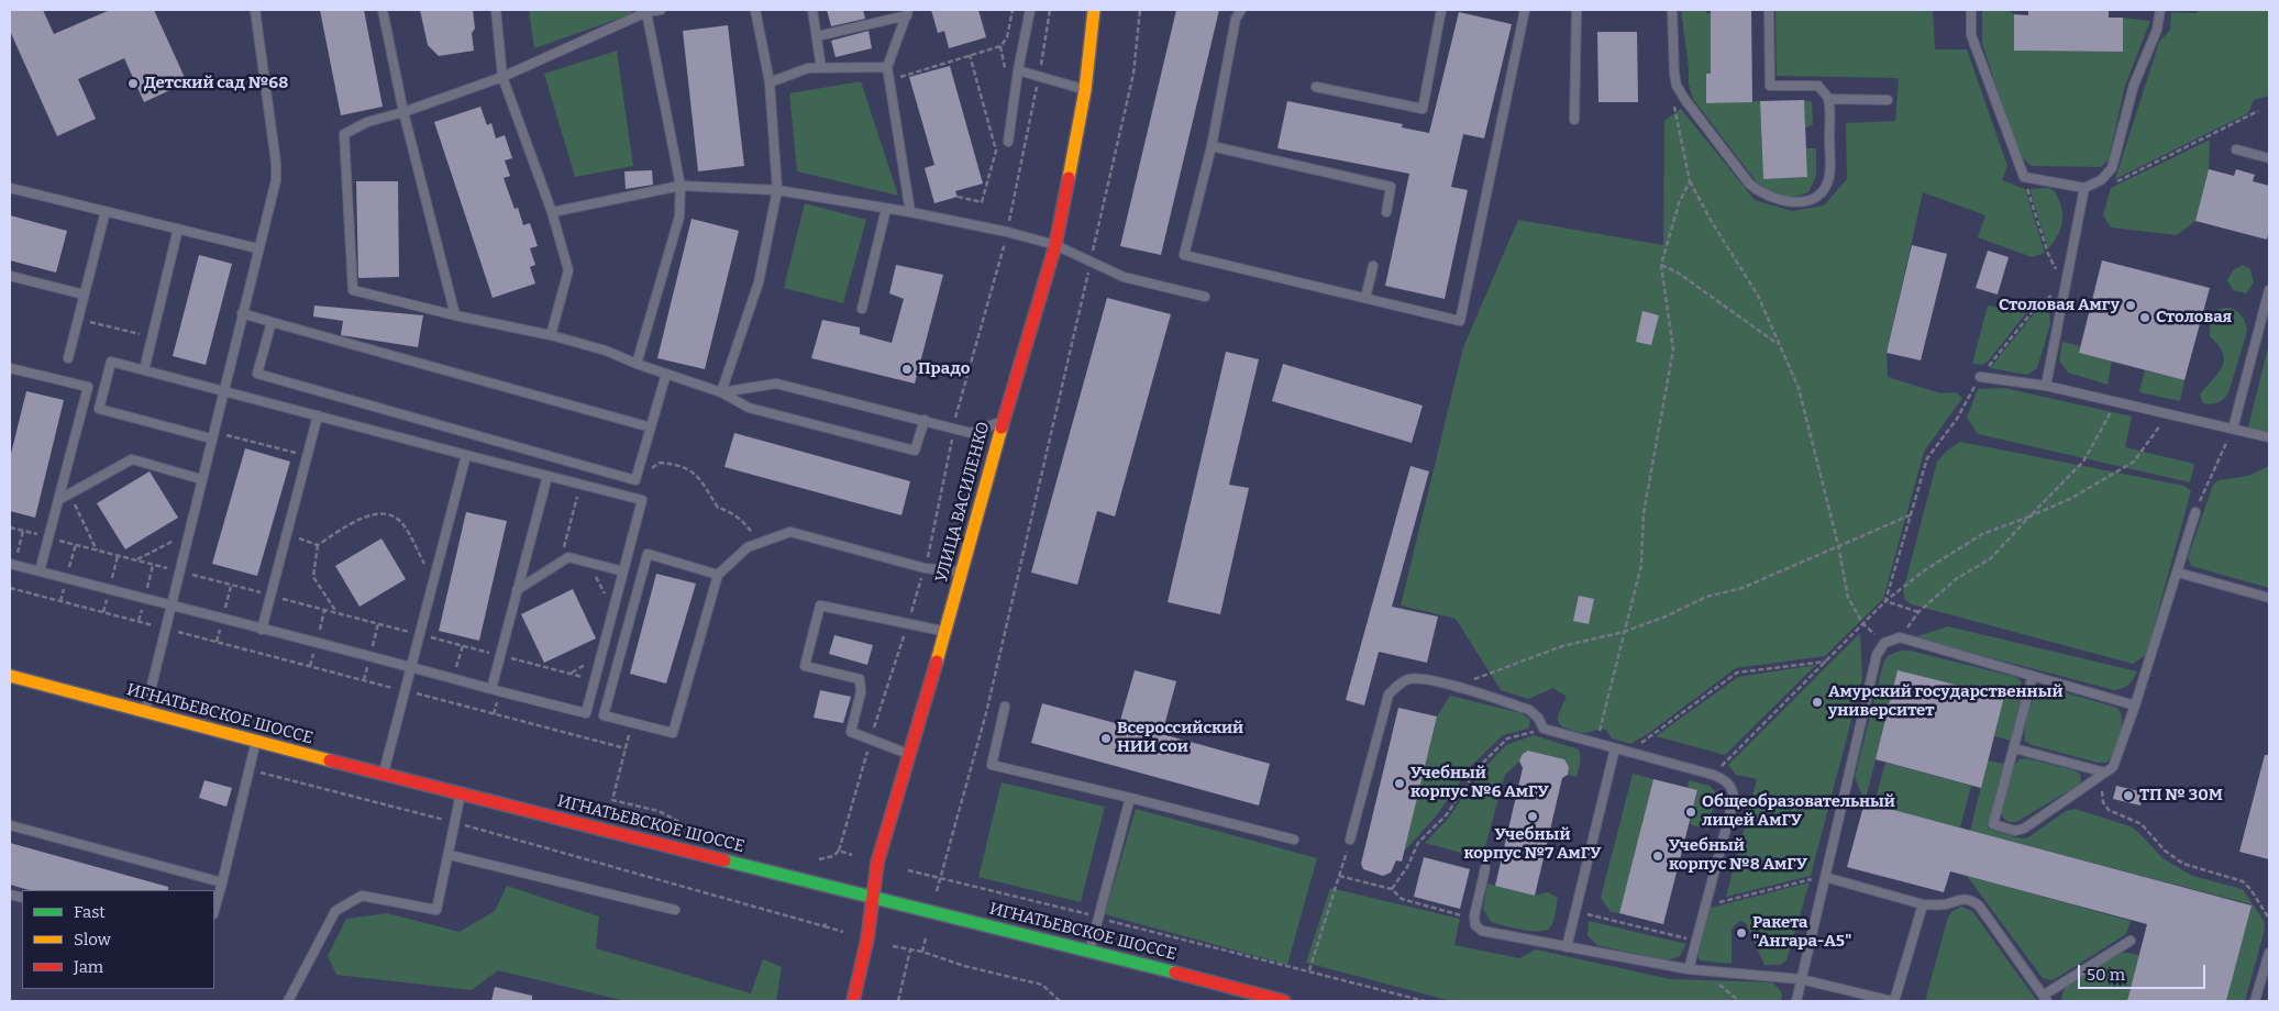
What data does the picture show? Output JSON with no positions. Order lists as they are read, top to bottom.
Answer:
{
  "streets": {
    "main road": ["УЛИЦА ВАСИЛЕНКО", "ИГНАТЬЕВСКОЕ ШОССЕ"]
  },
  "crossings": [
    ["УЛИЦА ВАСИЛЕНКО", "ИГНАТЬЕВСКОЕ ШОССЕ"]
  ],
  "places": [
    "Детский сад №68",
    "Столовая Амгу",
    "Столовая",
    "Прадо",
    "Амурский государственный университет",
    "Всероссийский НИИ сои",
    "Учебный корпус №6 АмГУ",
    "ТП № 30М",
    "Общеобразовательный лицей АмГУ",
    "Учебный корпус №7 АмГУ",
    "Учебный корпус №8 АмГУ",
    "Ракета \"Ангара-А5\""
  ],
  "legend": ["Fast", "Slow", "Jam"],
  "scale_bar": "50 m"
}
